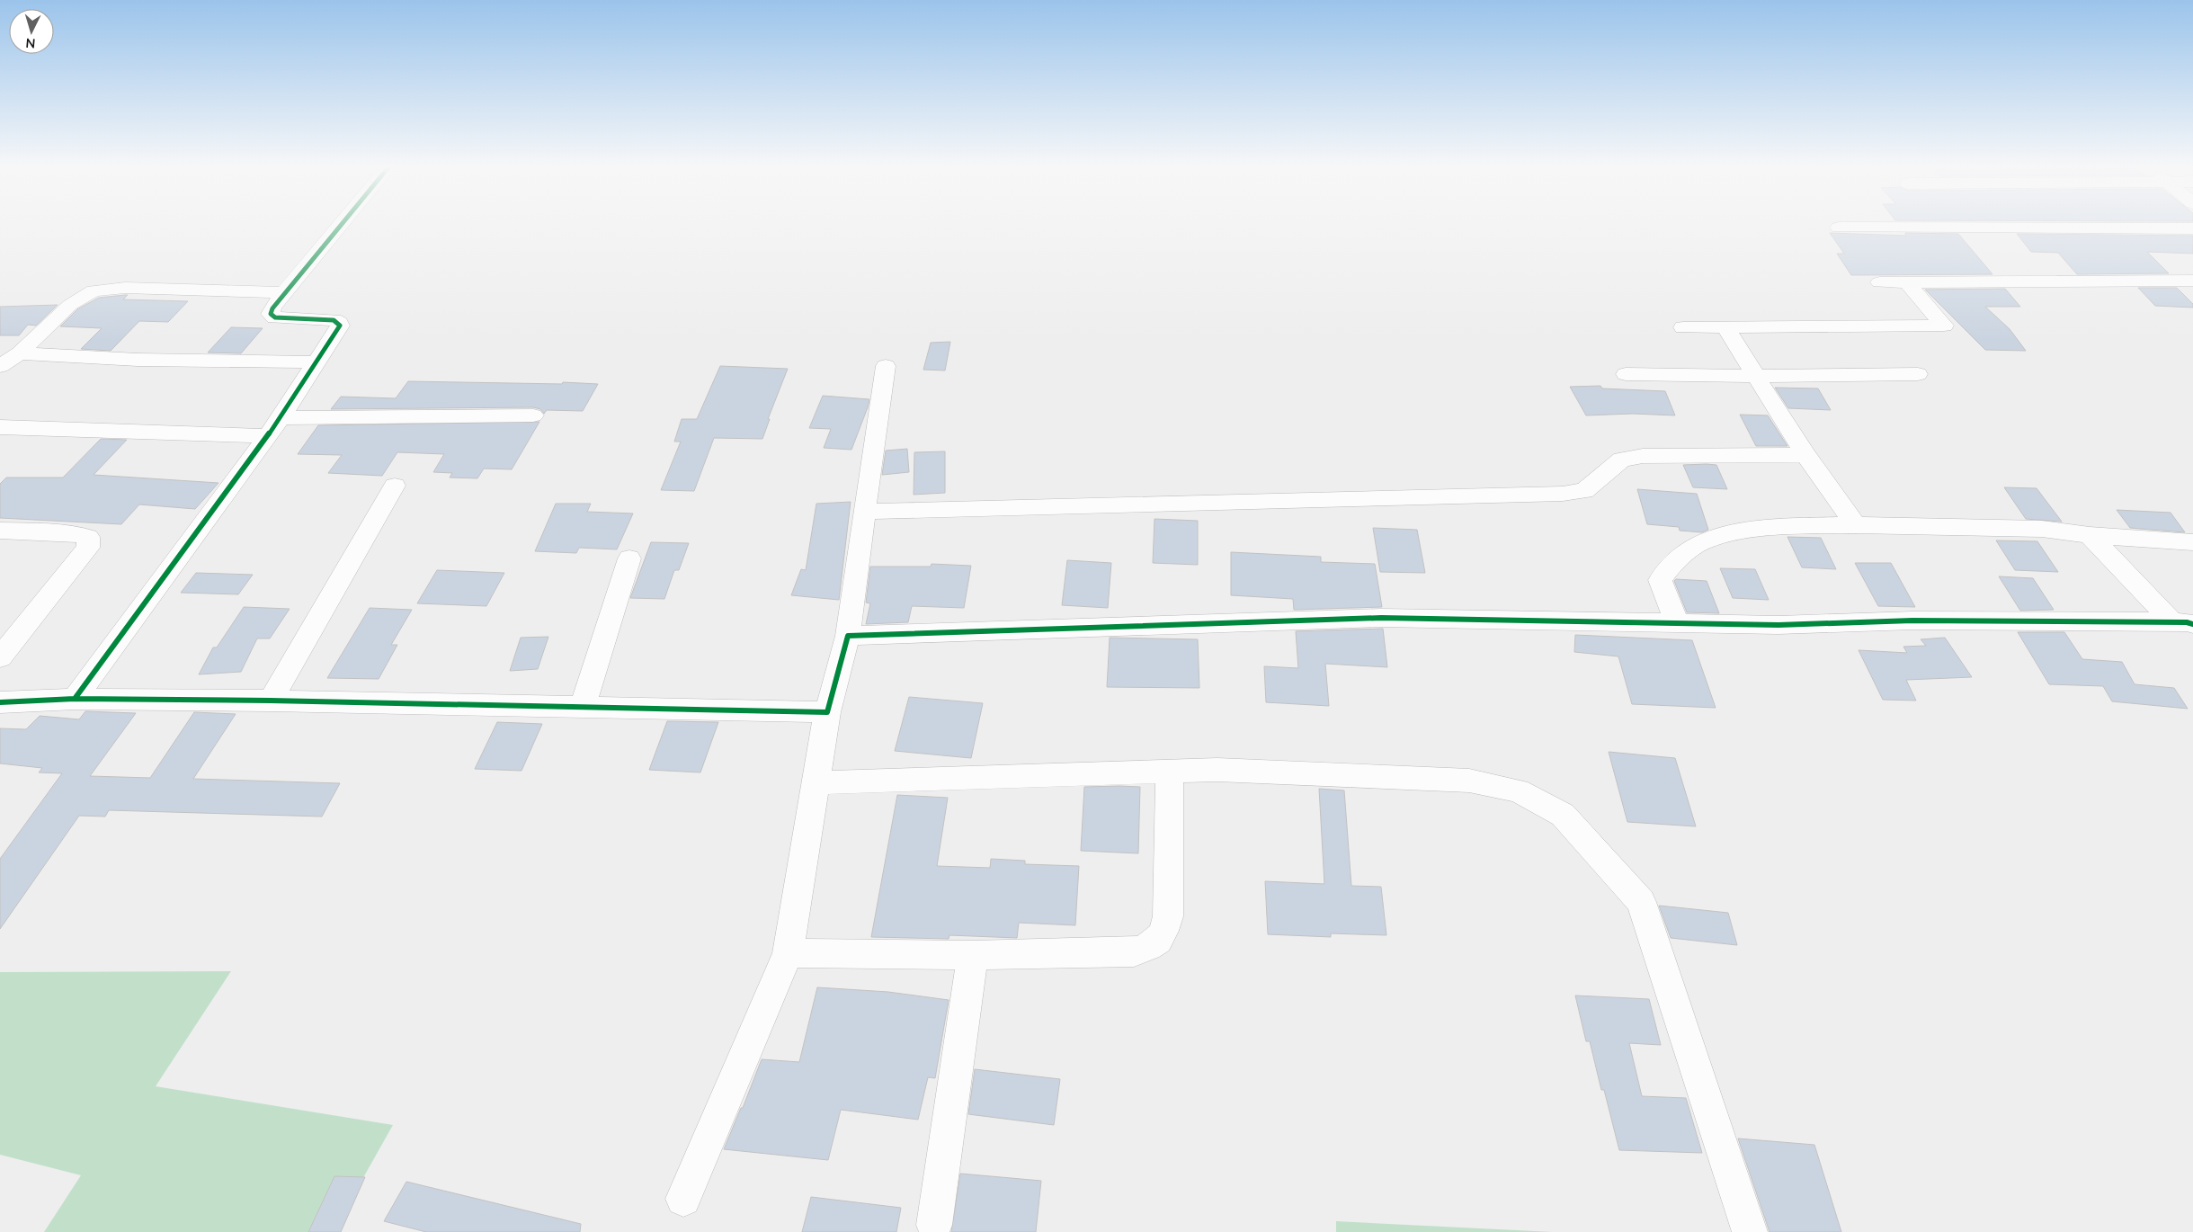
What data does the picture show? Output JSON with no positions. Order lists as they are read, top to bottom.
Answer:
{
  "north": "bottom"
}
